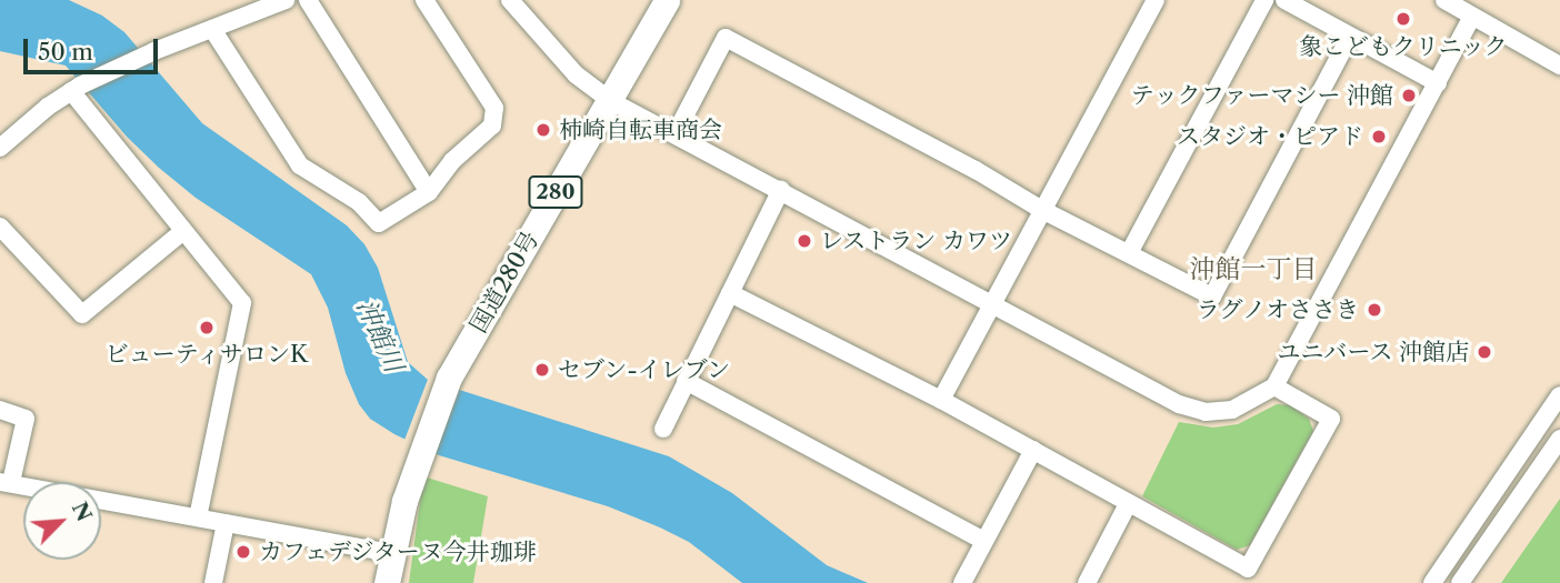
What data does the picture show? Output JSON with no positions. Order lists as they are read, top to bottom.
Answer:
{
  "streets": {
    "highway": ["280", "国道280号"]
  },
  "districts": ["沖館一丁目"],
  "water": ["沖館川"],
  "places": [
    "象こどもクリニック",
    "テックファーマシー 沖館",
    "柿崎自転車商会",
    "スタジオ・ピアド",
    "レストラン カワツ",
    "ラグノオささき",
    "ビューティサロンK",
    "ユニバース 沖館店",
    "セブン-イレブン",
    "カフェデジターヌ今井珈琲"
  ],
  "scale_bar": "50 m",
  "north": "top right"
}
